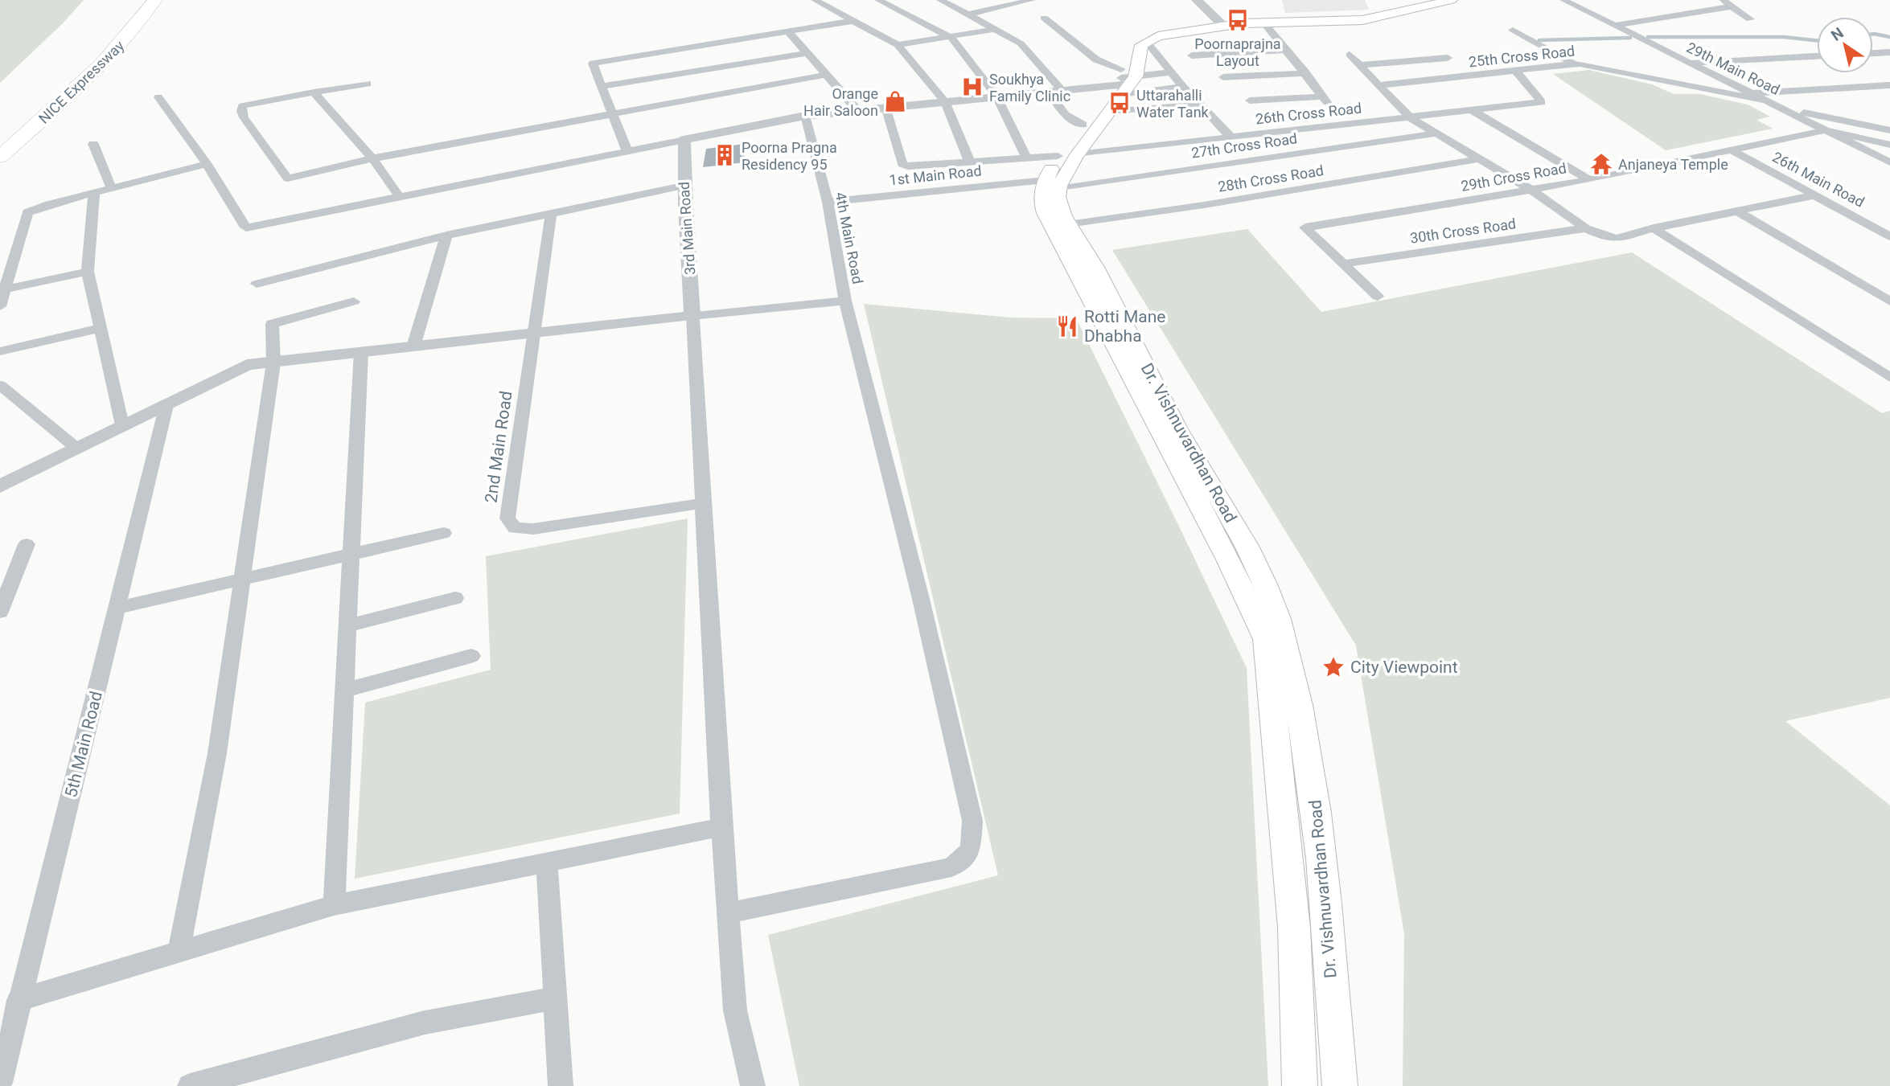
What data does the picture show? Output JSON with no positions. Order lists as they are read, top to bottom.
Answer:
{
  "streets": {
    "highway": ["NICE Expressway"],
    "main road": ["Dr. Vishnuvardhan Road"],
    "street": [
      "25th Cross Road",
      "29th Main Road",
      "26th Cross Road",
      "27th Cross Road",
      "1st Main Road",
      "29th Cross Road",
      "28th Cross Road",
      "26th Main Road",
      "3rd Main Road",
      "30th Cross Road",
      "4th Main Road",
      "2nd Main Road",
      "5th Main Road"
    ]
  },
  "crossings": [
    ["25th Cross Road", "29th Main Road"],
    ["25th Cross Road", "26th Cross Road"],
    ["29th Main Road", "29th Cross Road"],
    ["26th Cross Road", "Dr. Vishnuvardhan Road"],
    ["27th Cross Road", "1st Main Road"],
    ["27th Cross Road", "Dr. Vishnuvardhan Road"],
    ["1st Main Road", "4th Main Road"],
    ["1st Main Road", "Dr. Vishnuvardhan Road"],
    ["29th Cross Road", "26th Main Road"],
    ["29th Cross Road", "30th Cross Road"],
    ["28th Cross Road", "Dr. Vishnuvardhan Road"]
  ],
  "places": {
    "bus stop": ["Poornaprajna Layout", "Uttarahalli Water Tank"],
    "hospital": ["Soukhya Family Clinic"],
    "shop": ["Orange Hair Saloon"],
    "building": ["Poorna Pragna Residency 95"],
    "temple": ["Anjaneya Temple"],
    "restaurant": ["Rotti Mane Dhabha"],
    "place": ["City Viewpoint"]
  },
  "north": "top left"
}
